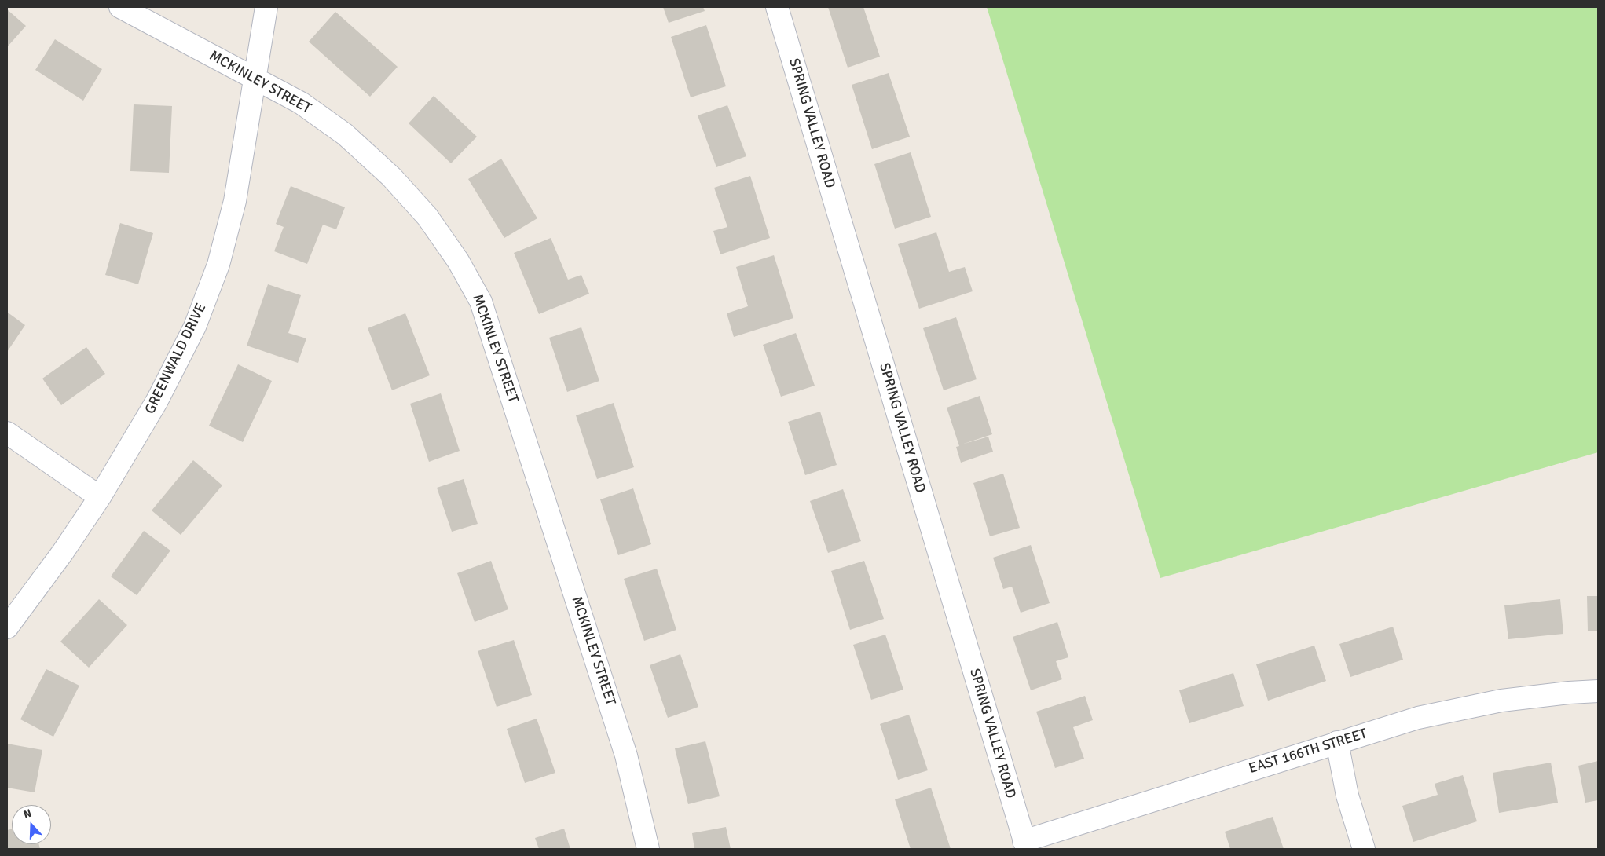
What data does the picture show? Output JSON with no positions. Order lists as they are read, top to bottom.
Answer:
{
  "streets": {
    "street": [
      "MCKINLEY STREET",
      "SPRING VALLEY ROAD",
      "GREENWALD DRIVE",
      "EAST 166TH STREET"
    ]
  },
  "crossings": [
    ["MCKINLEY STREET", "GREENWALD DRIVE"],
    ["SPRING VALLEY ROAD", "EAST 166TH STREET"]
  ],
  "north": "top"
}
